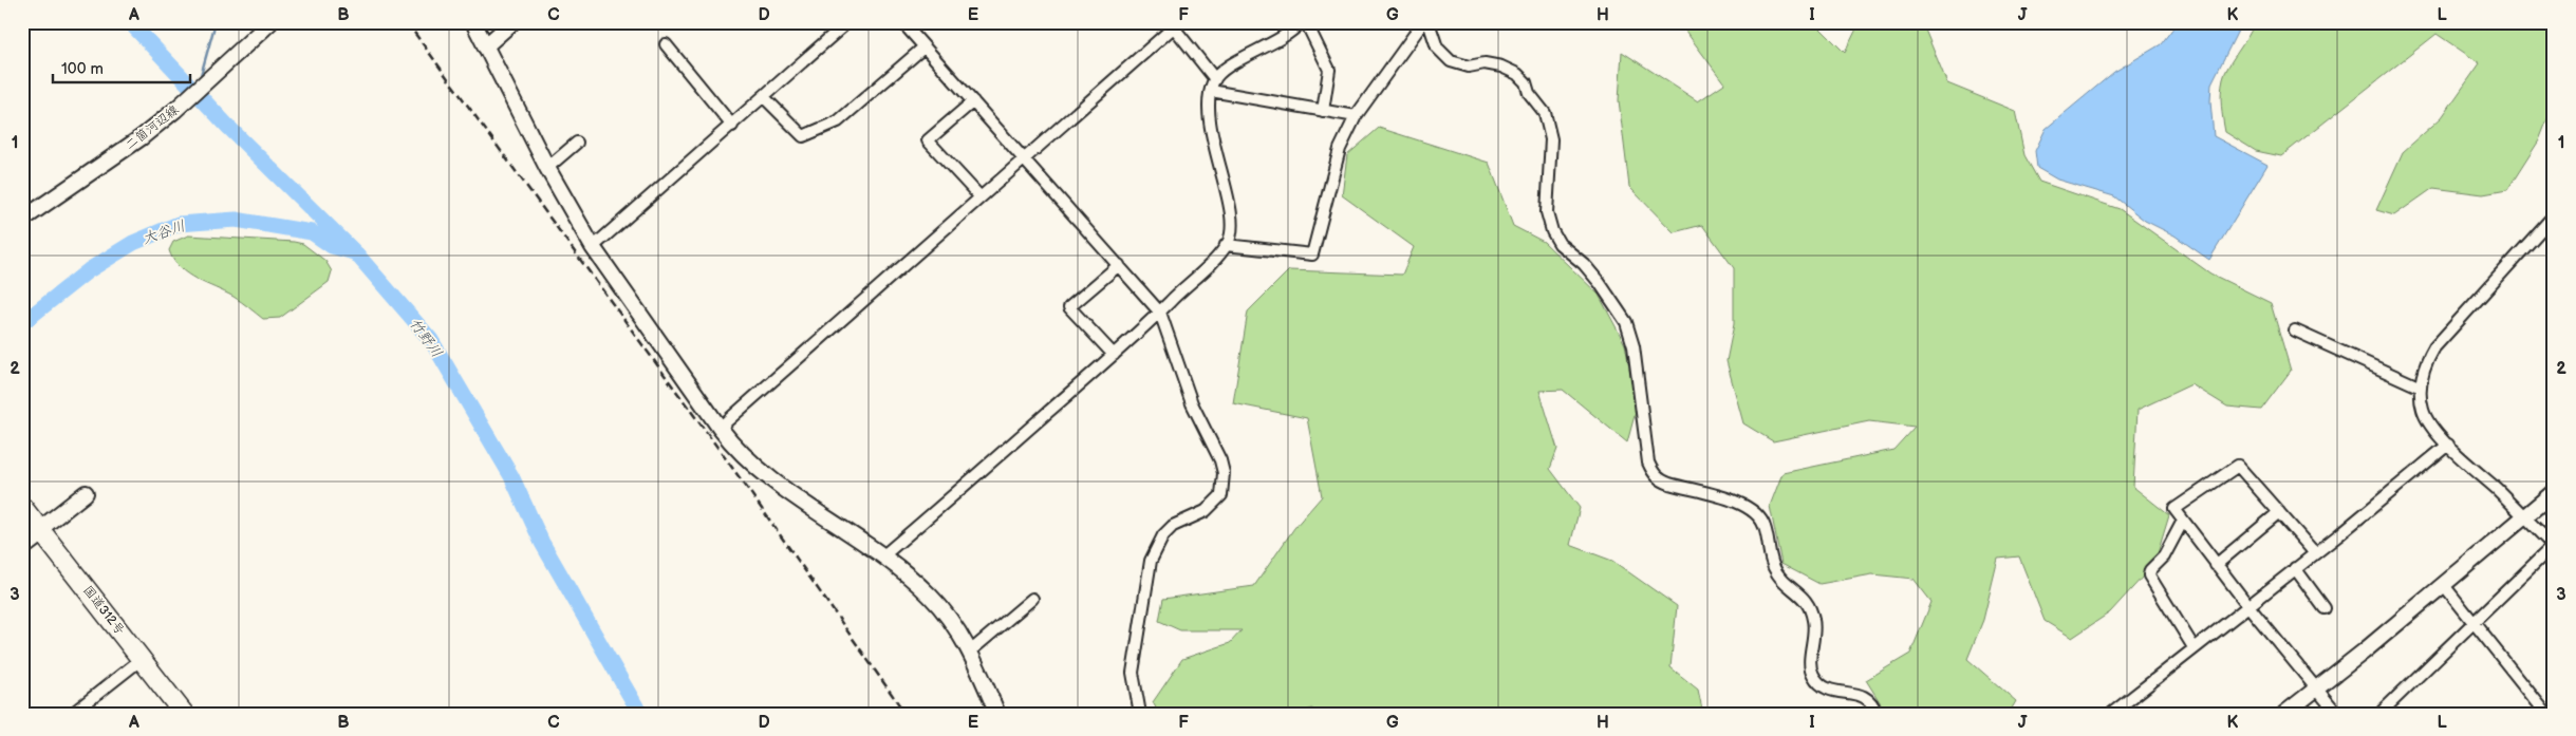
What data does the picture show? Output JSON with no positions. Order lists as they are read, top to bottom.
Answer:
{
  "streets": {
    "highway": ["国道312号"],
    "street": ["二箇河辺線"]
  },
  "water": ["大谷川", "竹野川"],
  "scale_bar": "100 m",
  "grid": {
    "columns": [
      "A",
      "B",
      "C",
      "D",
      "E",
      "F",
      "G",
      "H",
      "I",
      "J",
      "K",
      "L"
    ],
    "rows": ["1", "2", "3"]
  }
}
